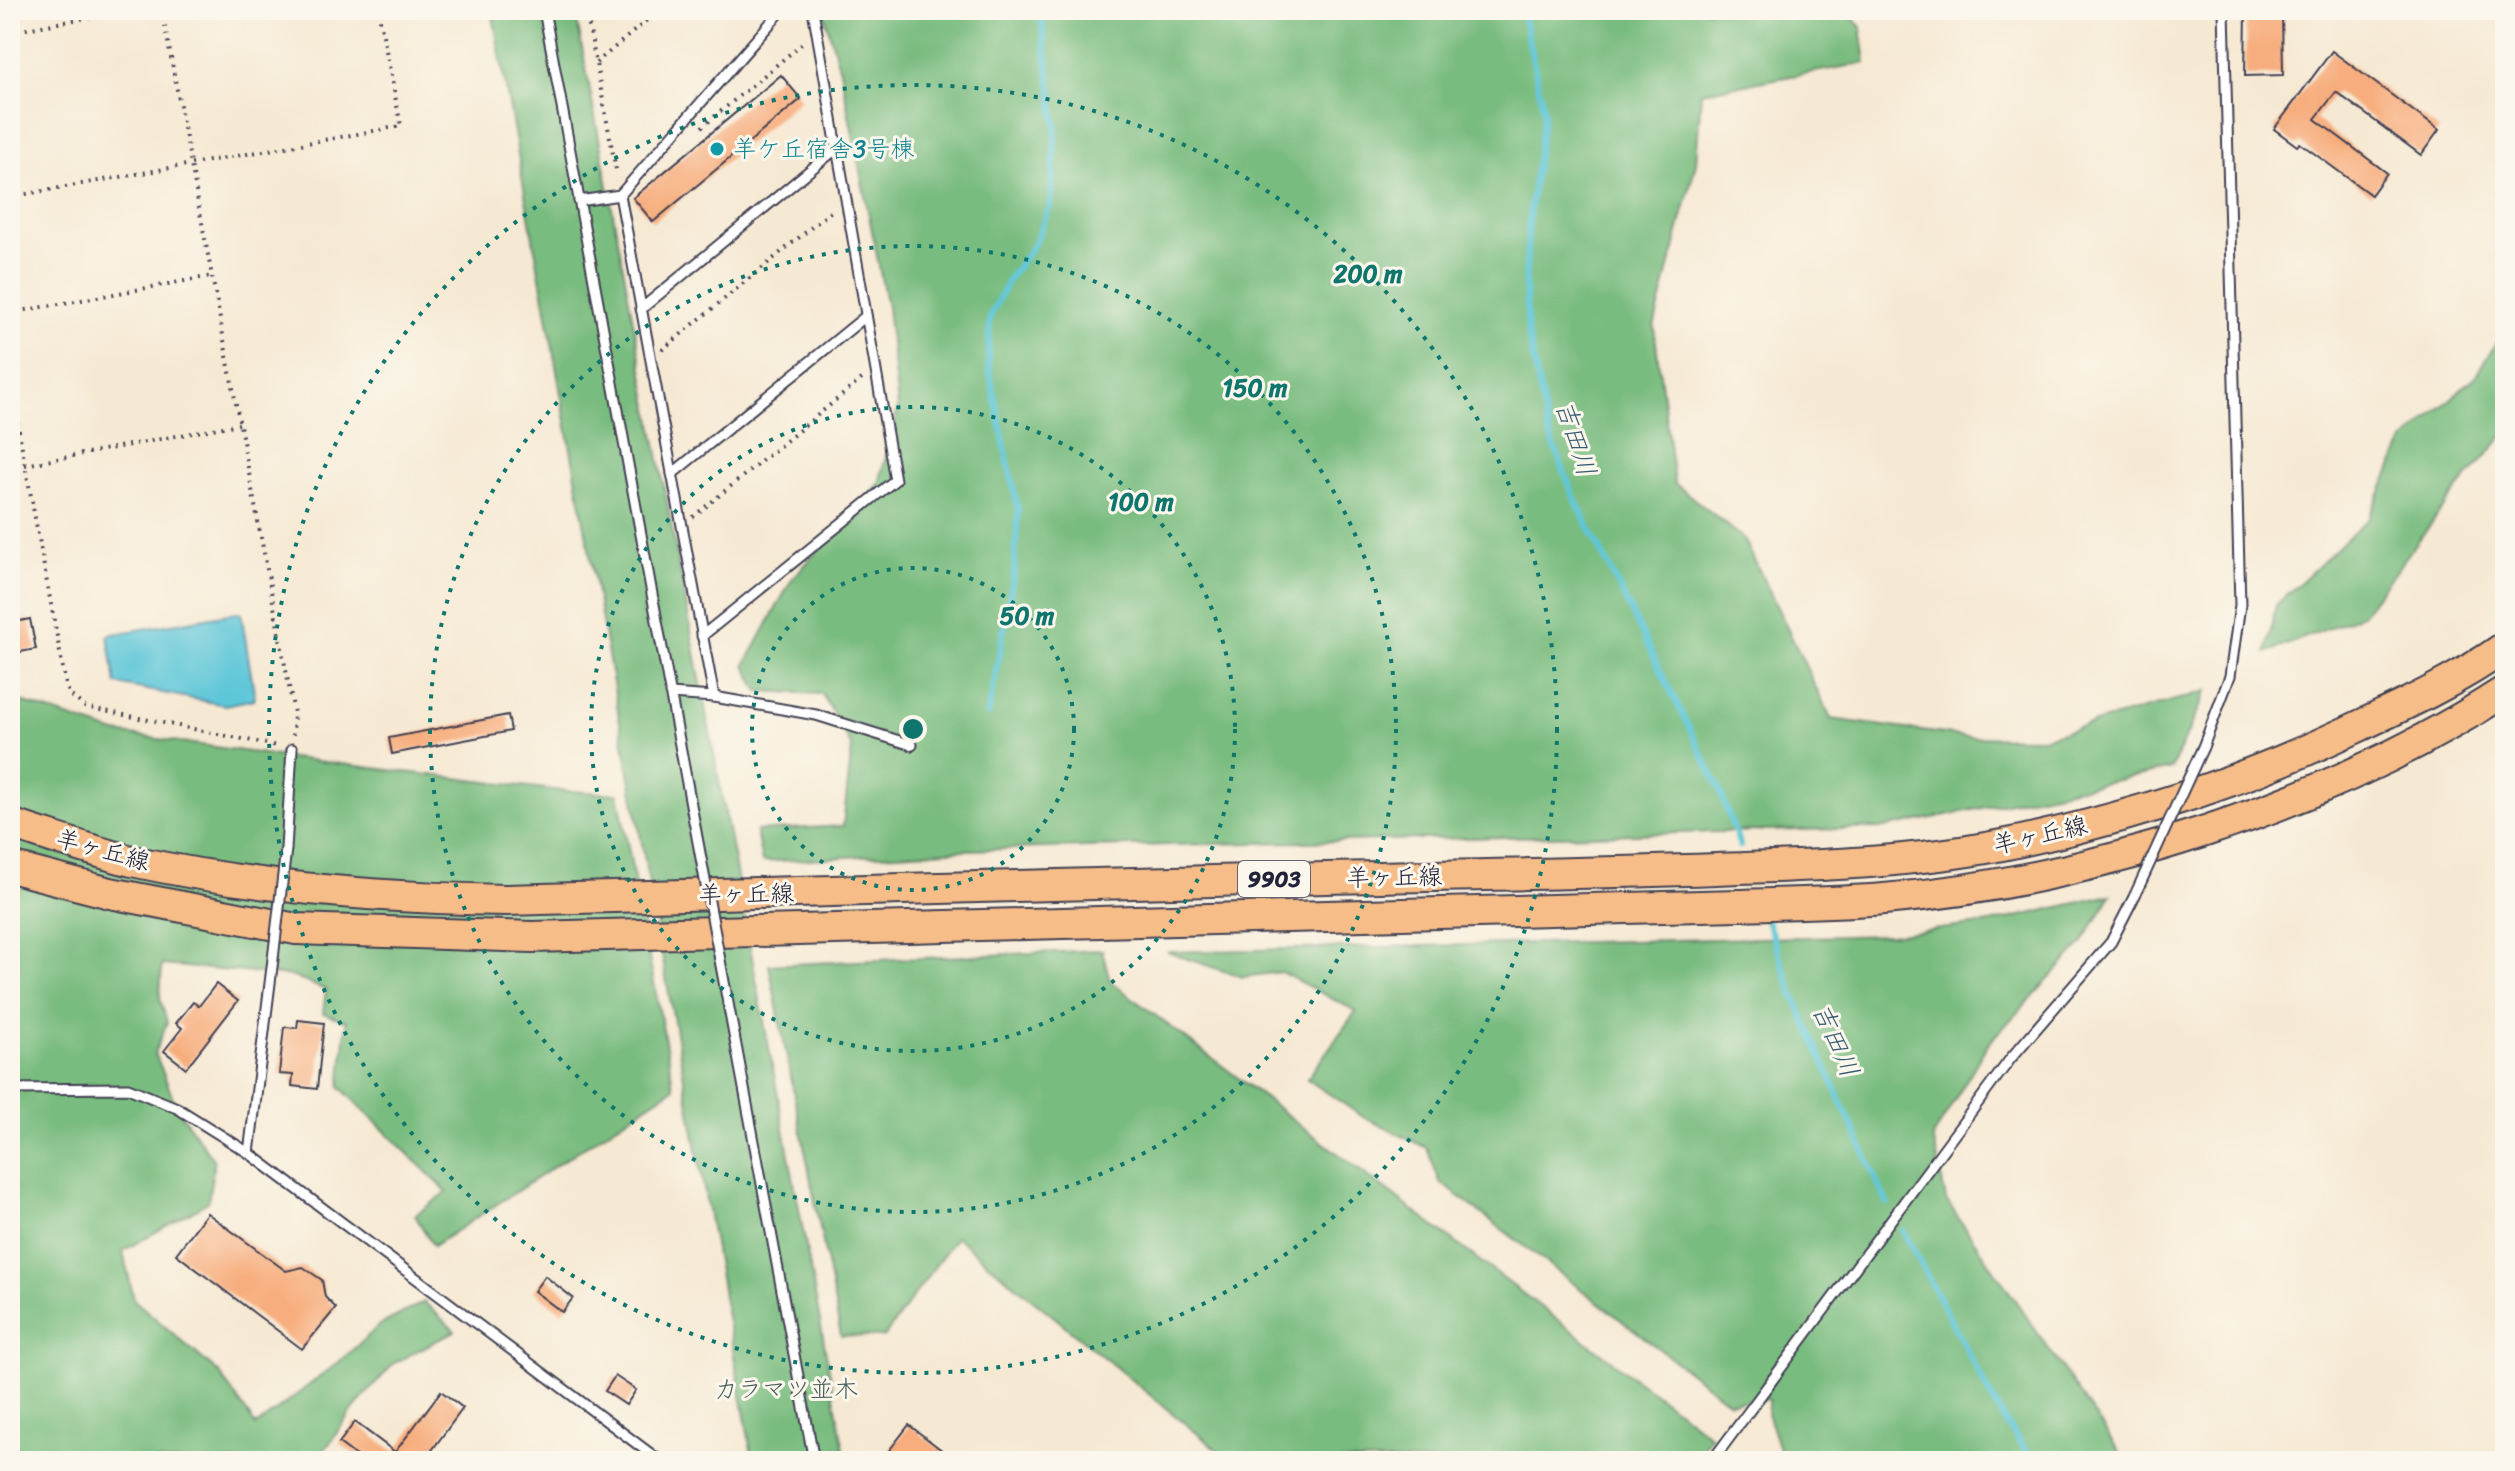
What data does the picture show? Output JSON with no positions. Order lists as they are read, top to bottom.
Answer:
{
  "streets": {
    "main road": ["羊ヶ丘線", "9903"]
  },
  "water": ["吉田川"],
  "parks": ["カラマツ並木"],
  "places": ["羊ケ丘宿舎3号棟"],
  "rings": [
    "200 m",
    "150 m",
    "100 m",
    "50 m"
  ]
}
